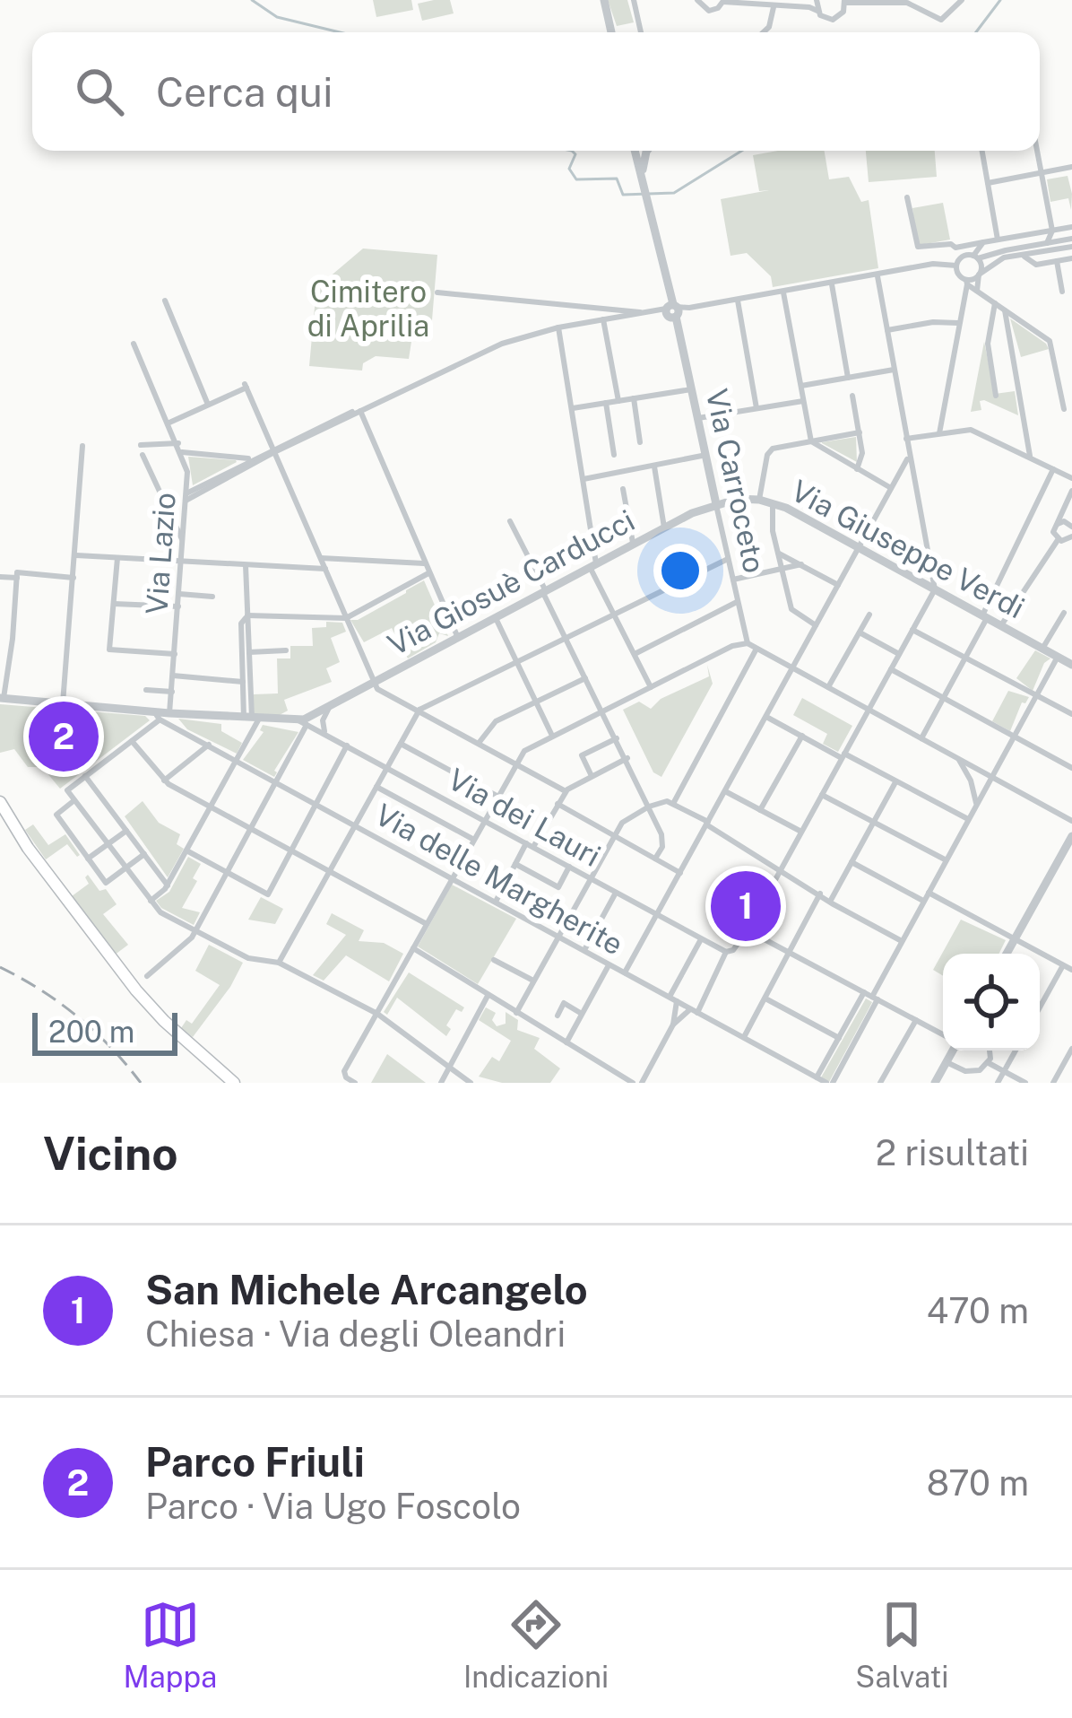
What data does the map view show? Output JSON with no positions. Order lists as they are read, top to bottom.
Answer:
{
  "streets": {
    "street": [
      "Via Carroceto",
      "Via Giuseppe Verdi",
      "Via Lazio",
      "Via Giosuè Carducci",
      "Via dei Lauri",
      "Via delle Margherite"
    ]
  },
  "crossings": [
    ["Via Carroceto", "Via Giuseppe Verdi"],
    ["Via Carroceto", "Via Giosuè Carducci"],
    ["Via Giuseppe Verdi", "Via Giosuè Carducci"],
    ["Via Giosuè Carducci", "Via dei Lauri"]
  ],
  "parks": ["Cimitero di Aprilia"],
  "scale_bar": "200 m",
  "page": {
    "search": "Cerca qui",
    "pins": ["2", "1"],
    "scale": "200 m",
    "heading": ["Vicino", "2 risultati"],
    "list": [
      {
        "mark": "1",
        "name": "San Michele Arcangelo",
        "note": "Chiesa · Via degli Oleandri",
        "value": "470 m"
      },
      {
        "mark": "2",
        "name": "Parco Friuli",
        "note": "Parco · Via Ugo Foscolo",
        "value": "870 m"
      }
    ],
    "nav": ["Mappa", "Indicazioni", "Salvati"]
  }
}
